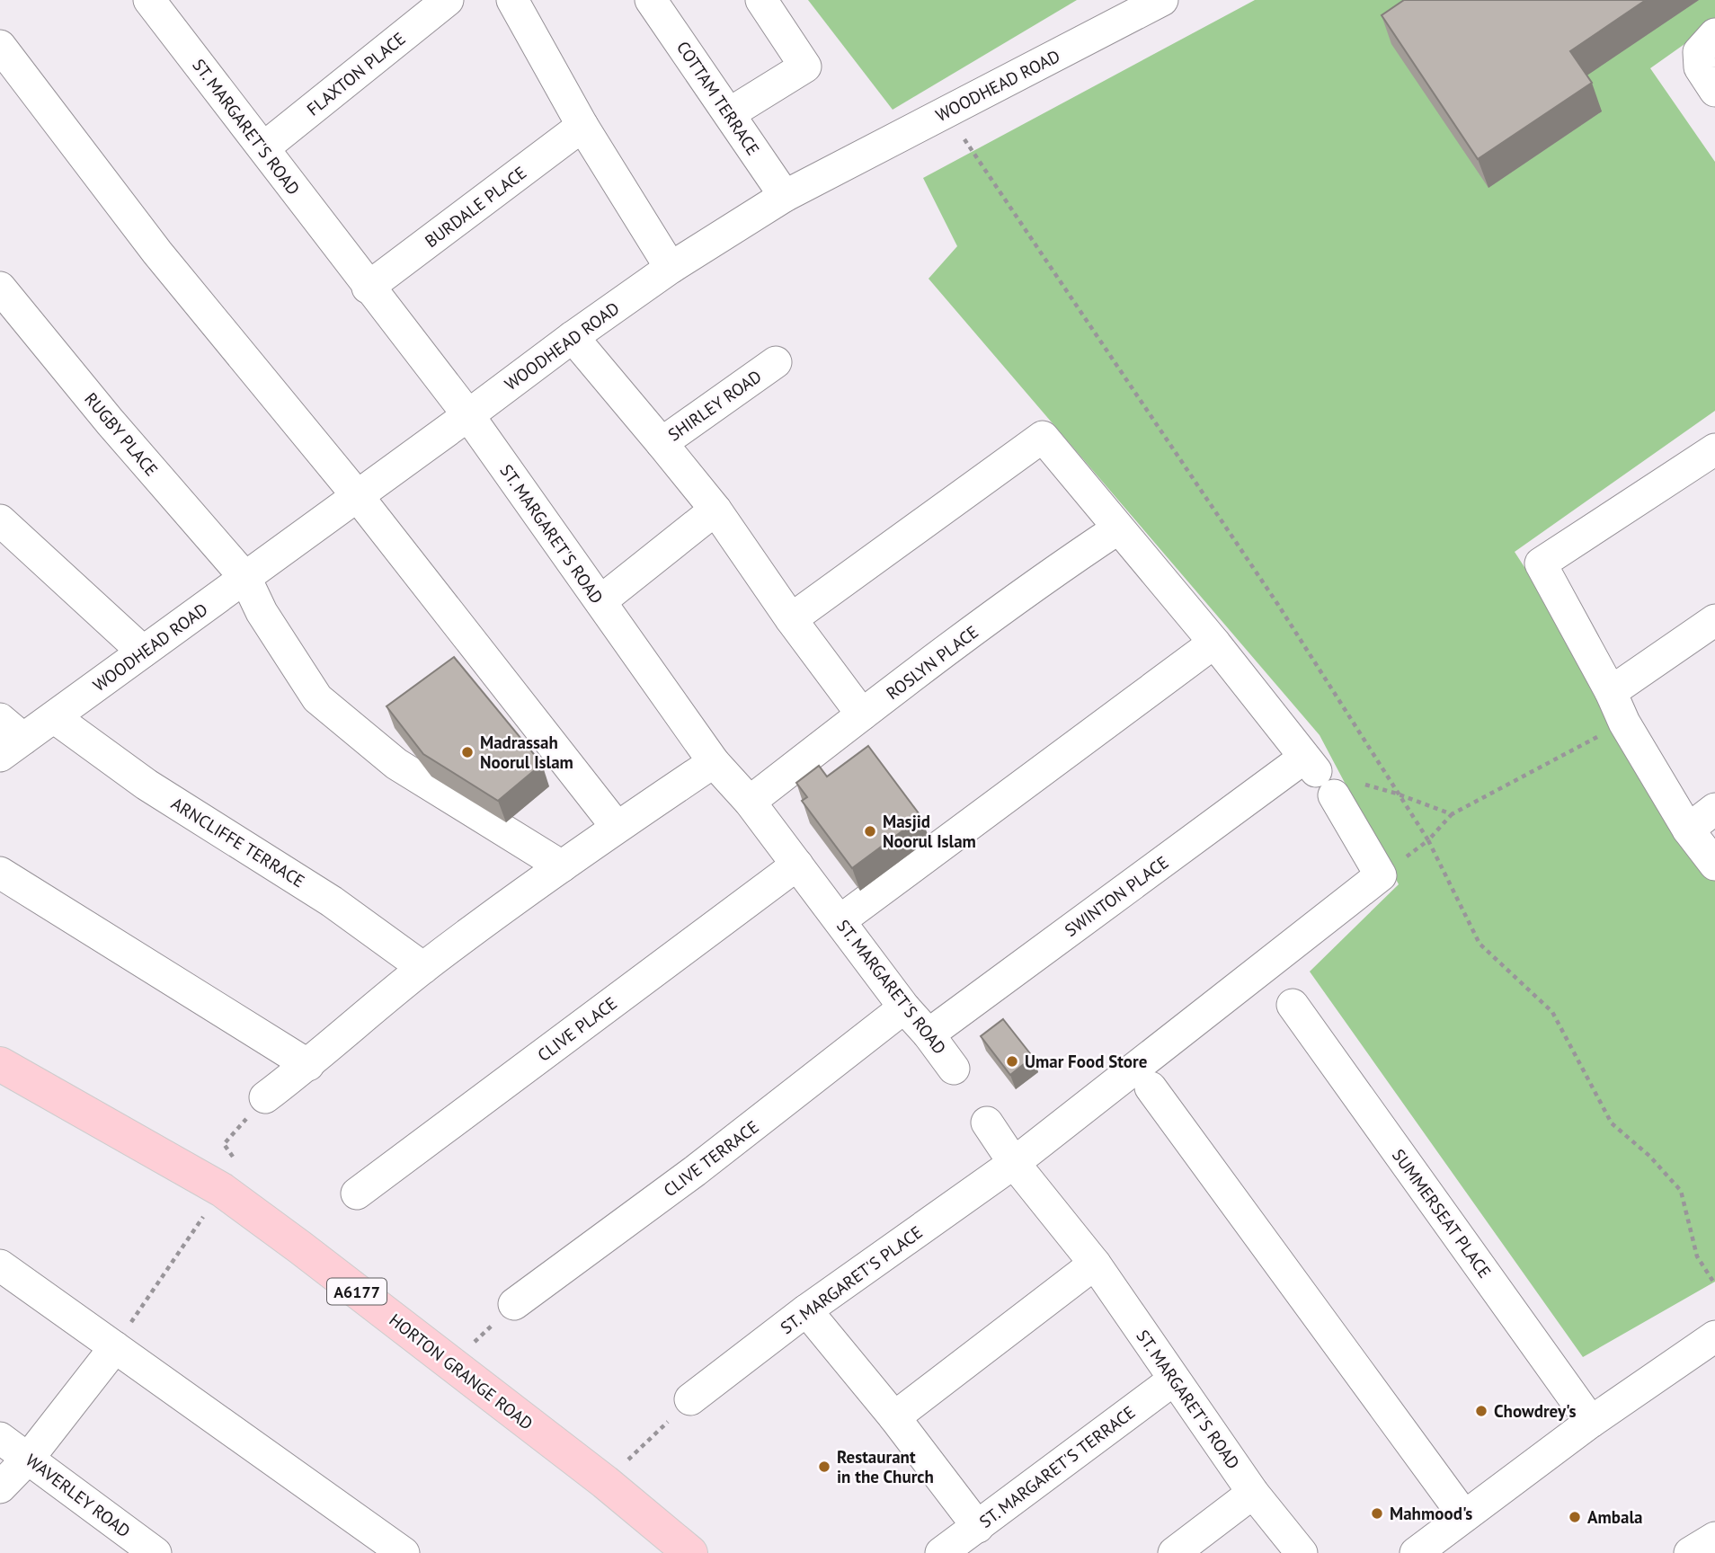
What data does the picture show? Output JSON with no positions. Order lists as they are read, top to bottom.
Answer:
{
  "streets": {
    "main road": ["A6177", "HORTON GRANGE ROAD"],
    "street": [
      "FLAXTON PLACE",
      "WOODHEAD ROAD",
      "COTTAM TERRACE",
      "ST. MARGARET'S ROAD",
      "BURDALE PLACE",
      "SHIRLEY ROAD",
      "RUGBY PLACE",
      "ROSLYN PLACE",
      "ARNCLIFFE TERRACE",
      "SWINTON PLACE",
      "CLIVE PLACE",
      "CLIVE TERRACE",
      "SUMMERSEAT PLACE",
      "ST. MARGARET'S PLACE",
      "ST. MARGARET'S TERRACE",
      "WAVERLEY ROAD"
    ]
  },
  "crossings": [
    ["FLAXTON PLACE", "ST. MARGARET'S ROAD"],
    ["WOODHEAD ROAD", "COTTAM TERRACE"],
    ["WOODHEAD ROAD", "ST. MARGARET'S ROAD"],
    ["WOODHEAD ROAD", "RUGBY PLACE"],
    ["WOODHEAD ROAD", "ARNCLIFFE TERRACE"],
    ["ST. MARGARET'S ROAD", "BURDALE PLACE"],
    ["ST. MARGARET'S ROAD", "ROSLYN PLACE"],
    ["ST. MARGARET'S ROAD", "SWINTON PLACE"],
    ["ST. MARGARET'S ROAD", "CLIVE PLACE"],
    ["ST. MARGARET'S ROAD", "CLIVE TERRACE"],
    ["ST. MARGARET'S ROAD", "ST. MARGARET'S PLACE"],
    ["ST. MARGARET'S ROAD", "ST. MARGARET'S TERRACE"],
    ["SHIRLEY ROAD", "ROSLYN PLACE"]
  ],
  "places": [
    "Madrassah Noorul Islam",
    "Masjid Noorul Islam",
    "Umar Food Store",
    "Chowdrey's",
    "Restaurant in the Church",
    "Mahmood's",
    "Ambala"
  ]
}
